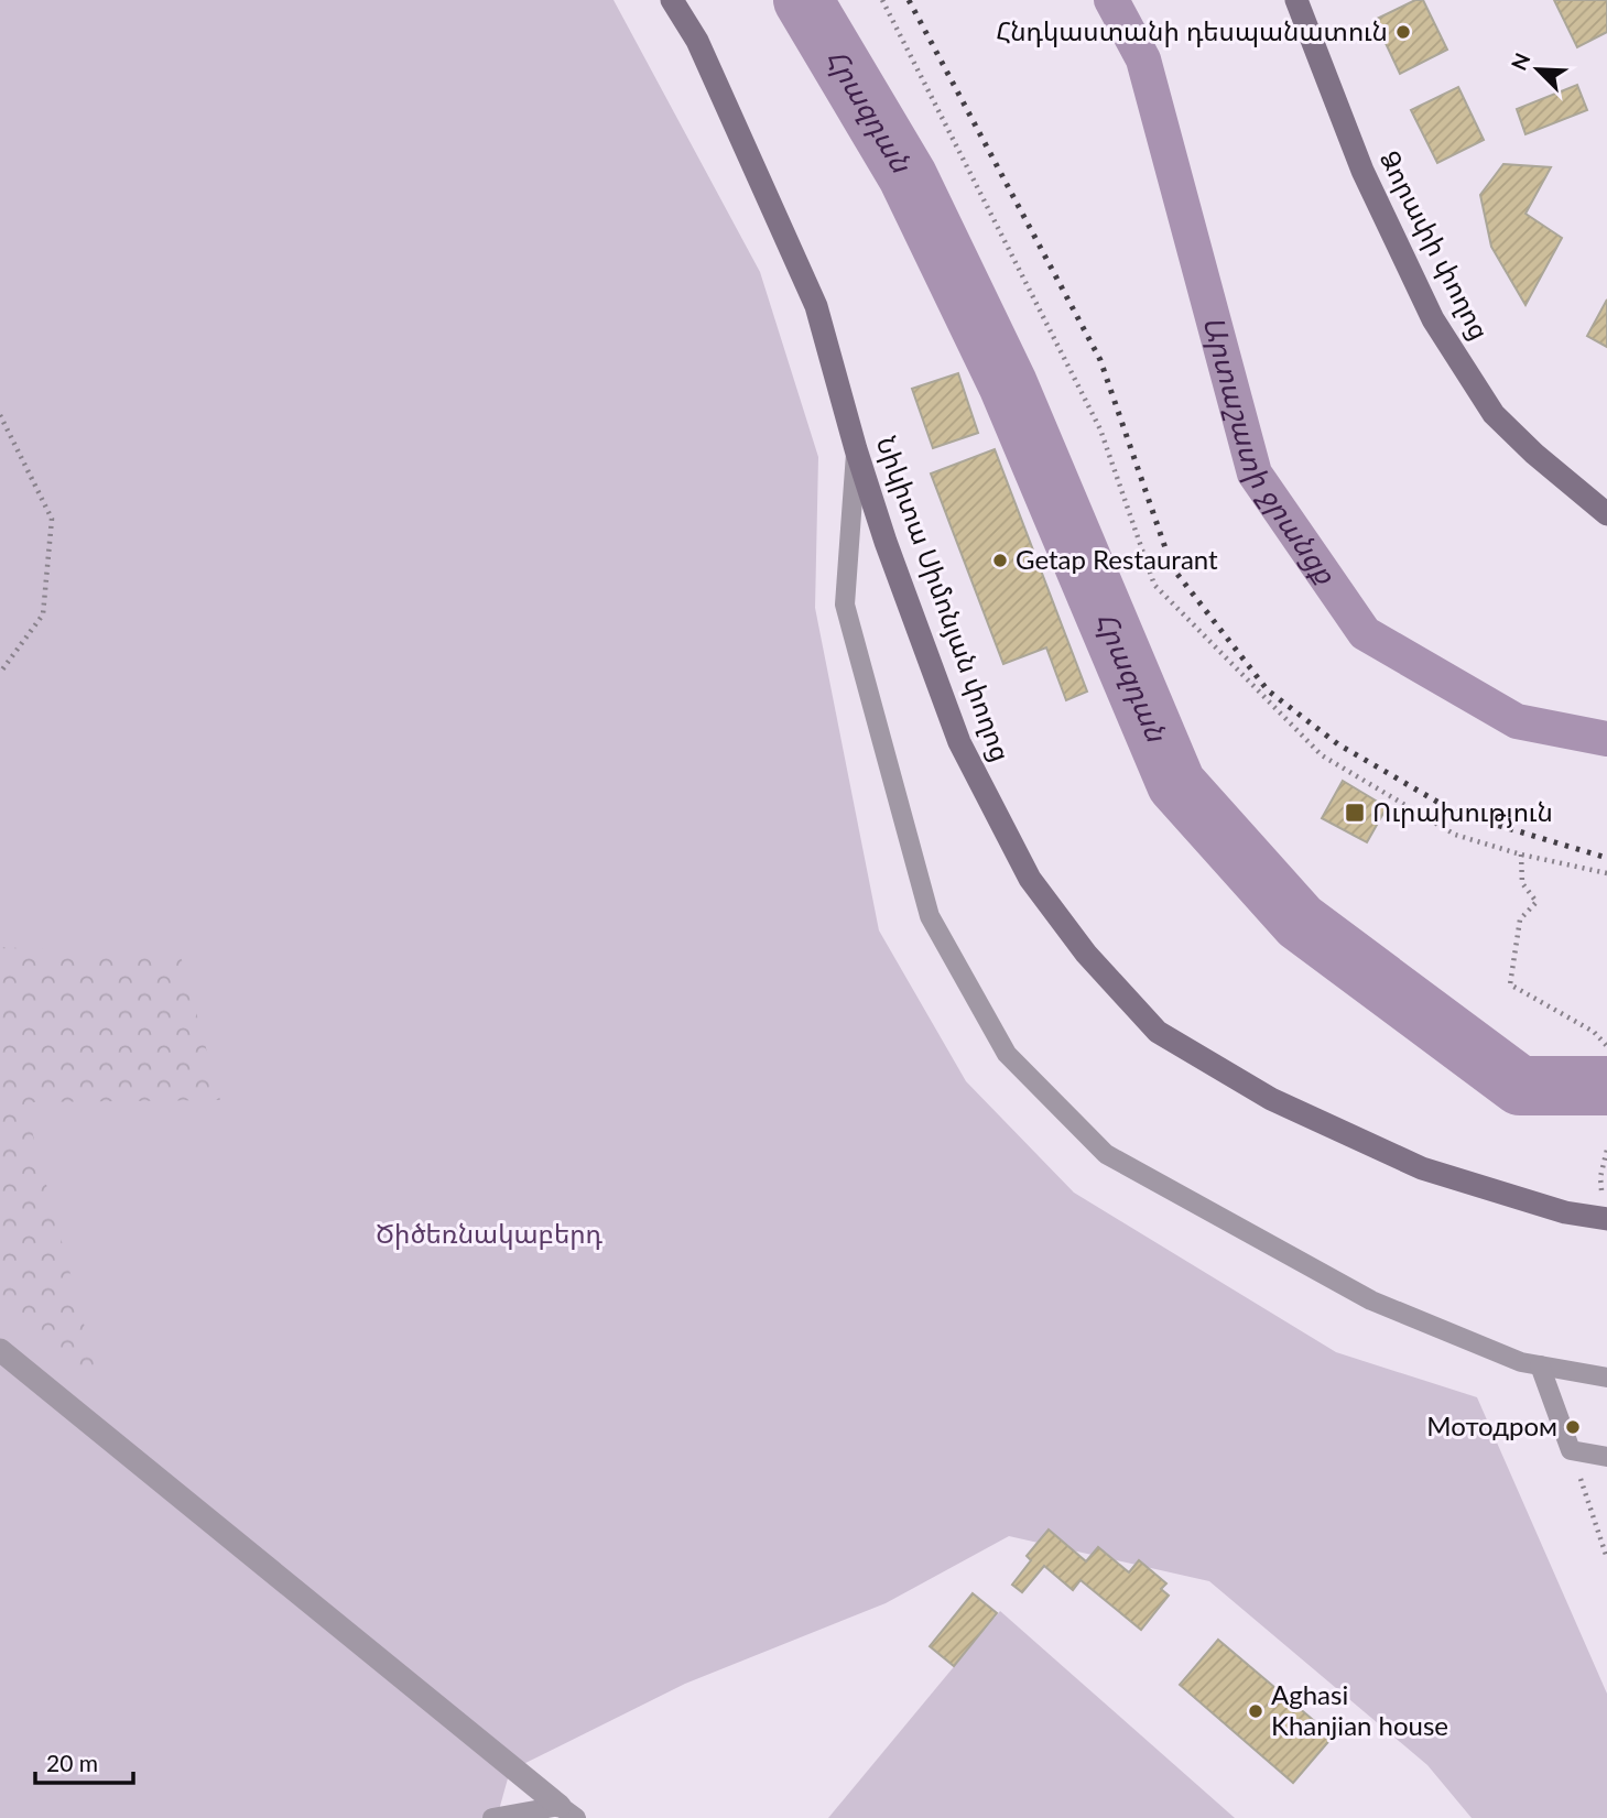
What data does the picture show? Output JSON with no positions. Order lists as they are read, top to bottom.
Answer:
{
  "streets": {
    "street": ["Ձորափի փողոց", "Նիկիտա Սիմոնյան փողոց"]
  },
  "water": ["Հրազդան", "Արտաշատի ջրանցք"],
  "parks": ["Ծիծեռնակաբերդ"],
  "places": {
    "other": [
      "Հնդկաստանի դեսպանատուն",
      "Getap Restaurant",
      "Мотодром",
      "Aghasi Khanjian house"
    ],
    "transit": ["Ուրախություն"]
  },
  "scale_bar": "20 m",
  "north": "top left"
}
